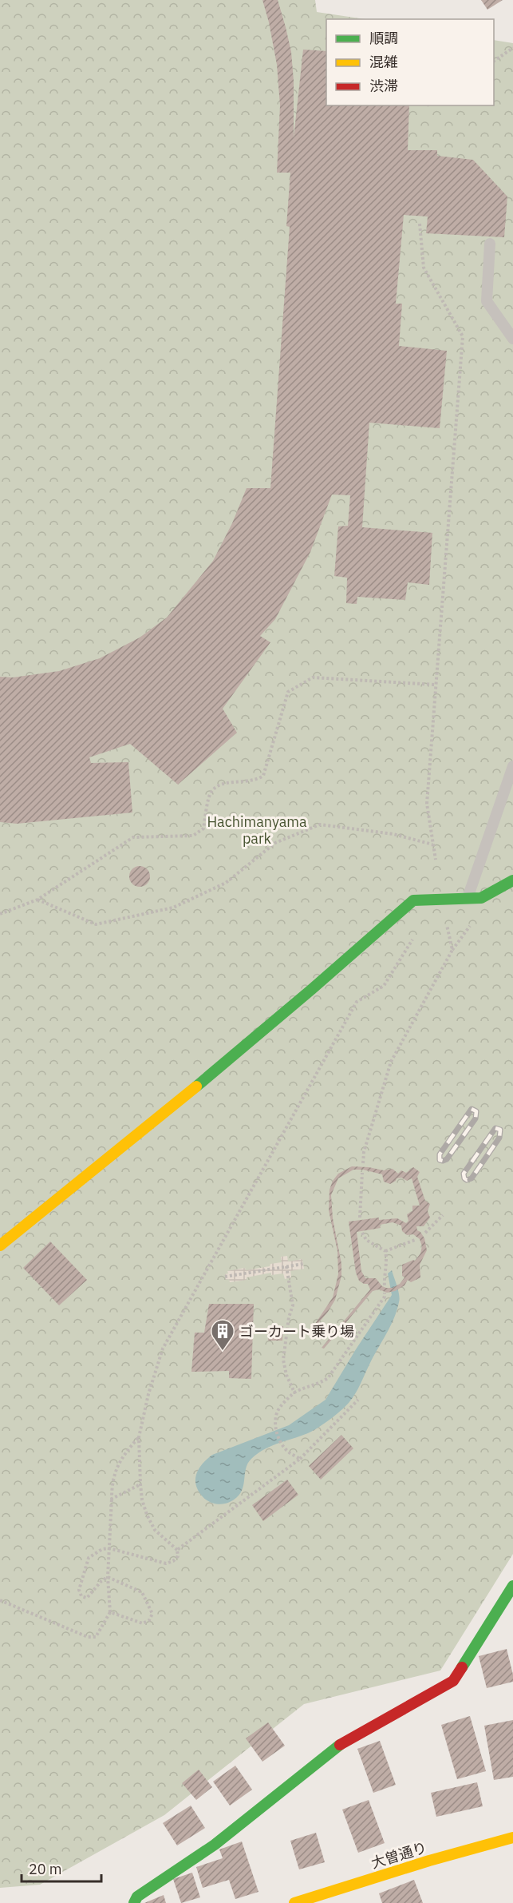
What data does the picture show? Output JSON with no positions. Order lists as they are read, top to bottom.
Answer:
{
  "streets": {
    "street": ["大曽通り"]
  },
  "parks": ["Hachimanyama park"],
  "places": {
    "building": ["ゴーカート乗り場"]
  },
  "legend": ["順調", "混雑", "渋滞"],
  "scale_bar": "20 m"
}
